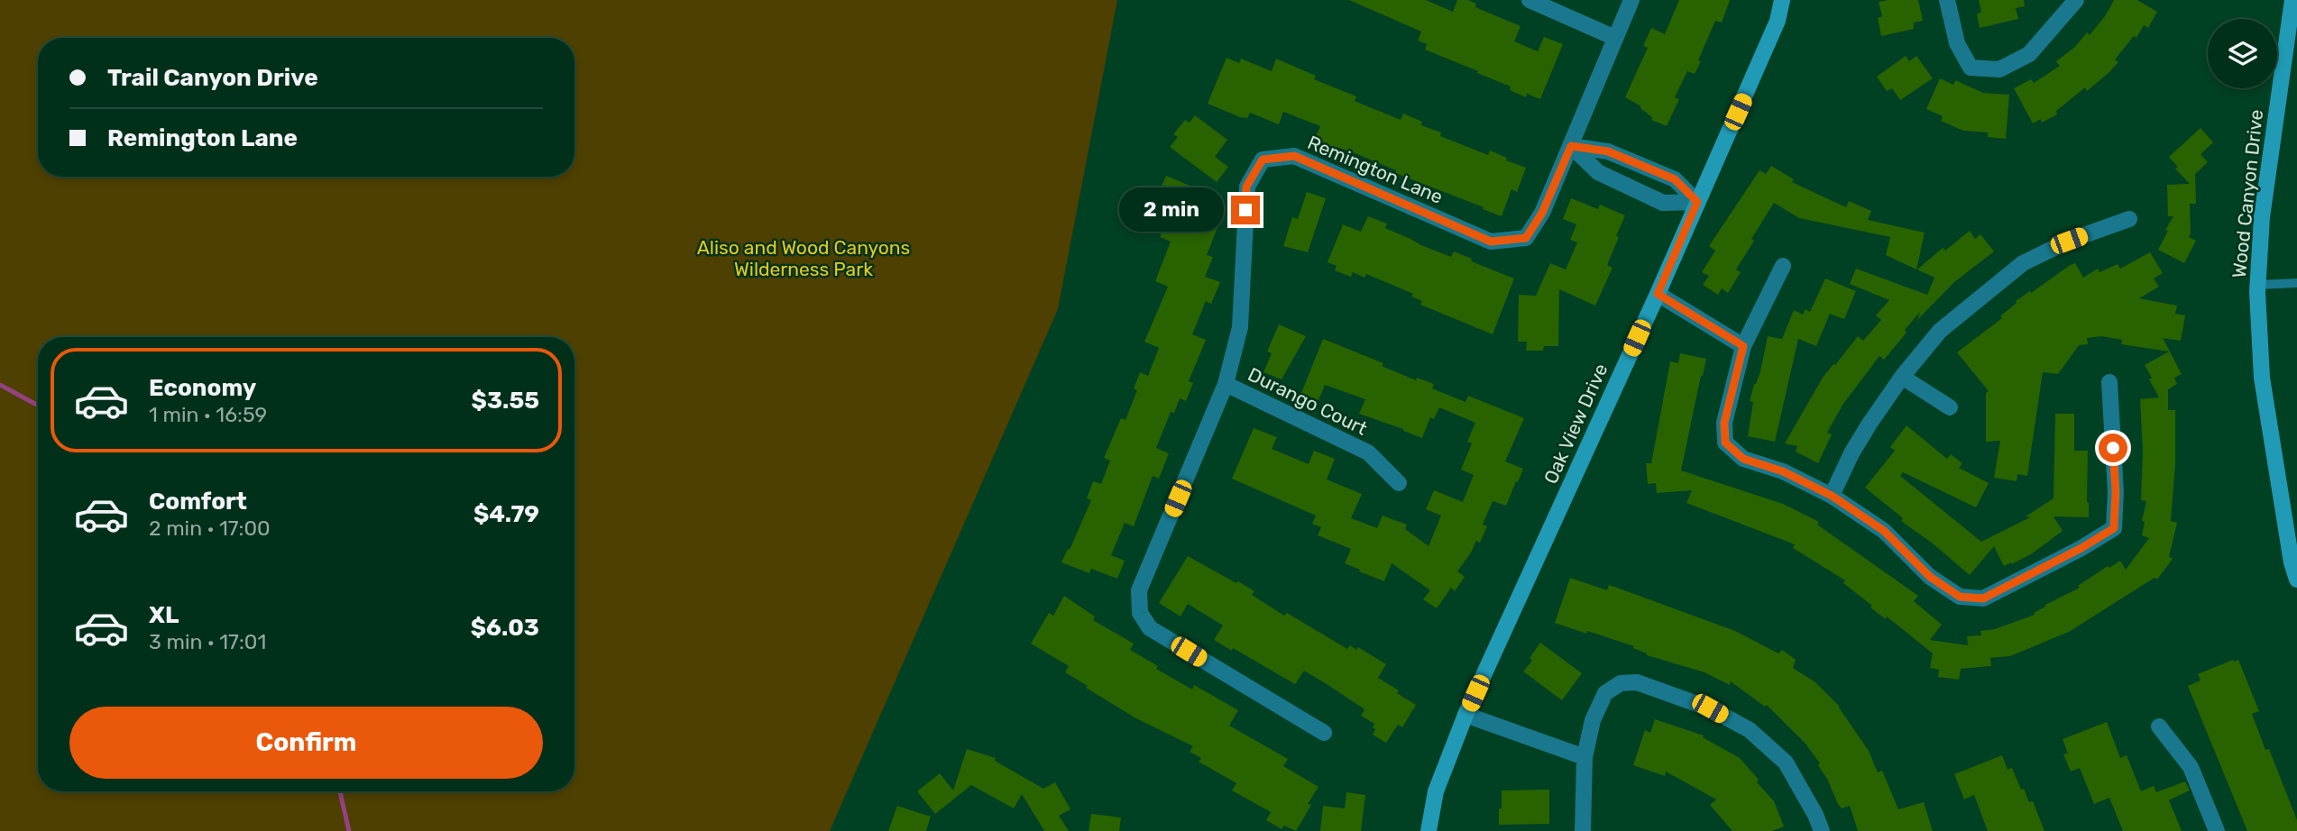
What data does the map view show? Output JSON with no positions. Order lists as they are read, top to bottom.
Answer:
{
  "streets": {
    "street": [
      "Remington Lane",
      "Wood Canyon Drive",
      "Durango Court",
      "Oak View Drive"
    ]
  },
  "crossings": [
    ["Remington Lane", "Durango Court"]
  ],
  "parks": ["Aliso and Wood Canyons Wilderness Park"],
  "page": {
    "banner": ["Trail Canyon Drive", "Remington Lane"],
    "bubble": "2 min",
    "list": [
      {
        "name": "Economy",
        "note": "1 min · 16:59",
        "value": "$3.55"
      },
      {
        "name": "Comfort",
        "note": "2 min · 17:00",
        "value": "$4.79"
      },
      {
        "name": "XL",
        "note": "3 min · 17:01",
        "value": "$6.03"
      }
    ],
    "buttons": "Confirm"
  }
}
